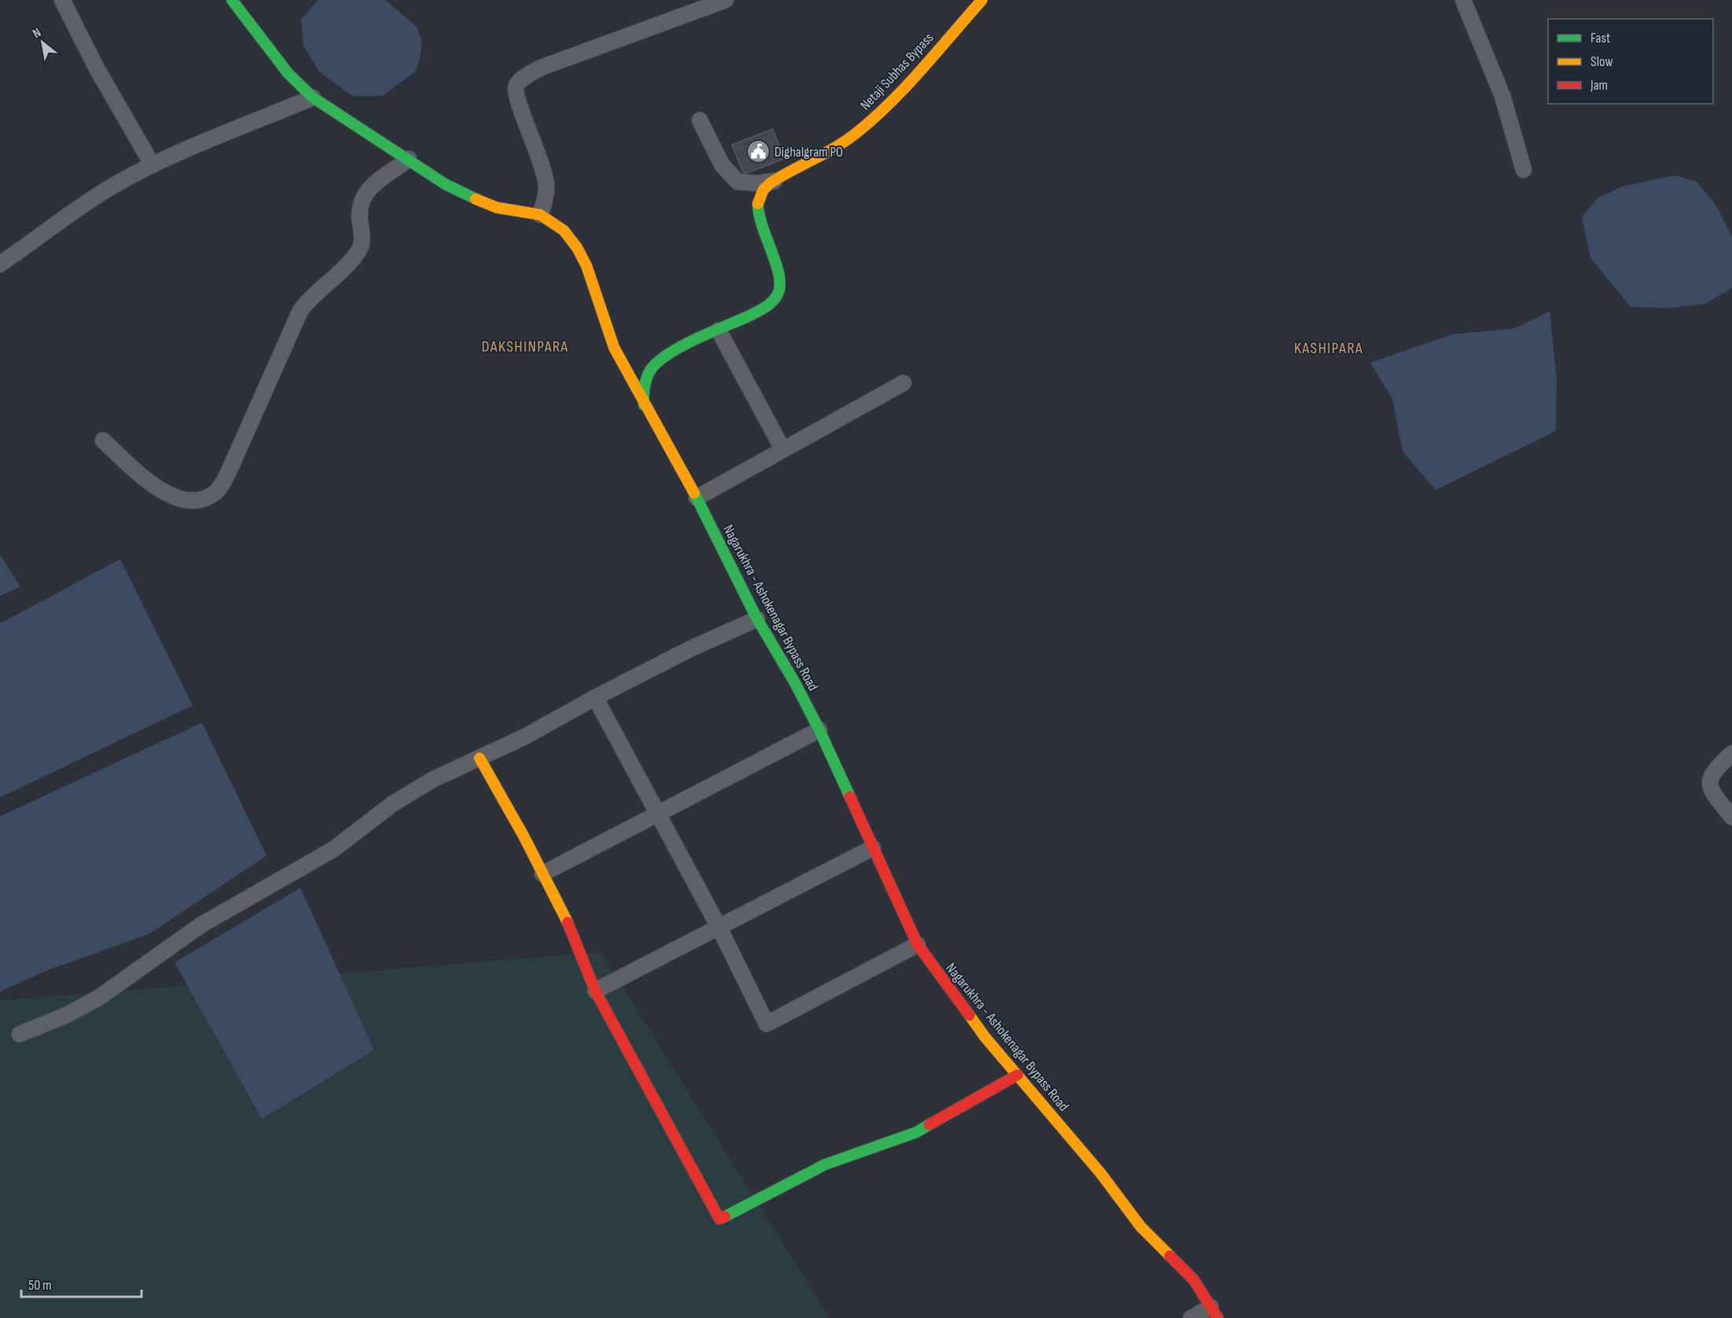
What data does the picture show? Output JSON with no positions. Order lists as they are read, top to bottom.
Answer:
{
  "streets": {
    "main road": ["Netaji Subhas Bypass", "Nagarukhra - Ashokenagar Bypass Road"]
  },
  "crossings": [
    ["Netaji Subhas Bypass", "Nagarukhra - Ashokenagar Bypass Road"]
  ],
  "districts": ["DAKSHINPARA", "KASHIPARA"],
  "places": {
    "public building": ["Dighalgram PO"]
  },
  "legend": ["Fast", "Slow", "Jam"],
  "scale_bar": "50 m",
  "north": "top left"
}
